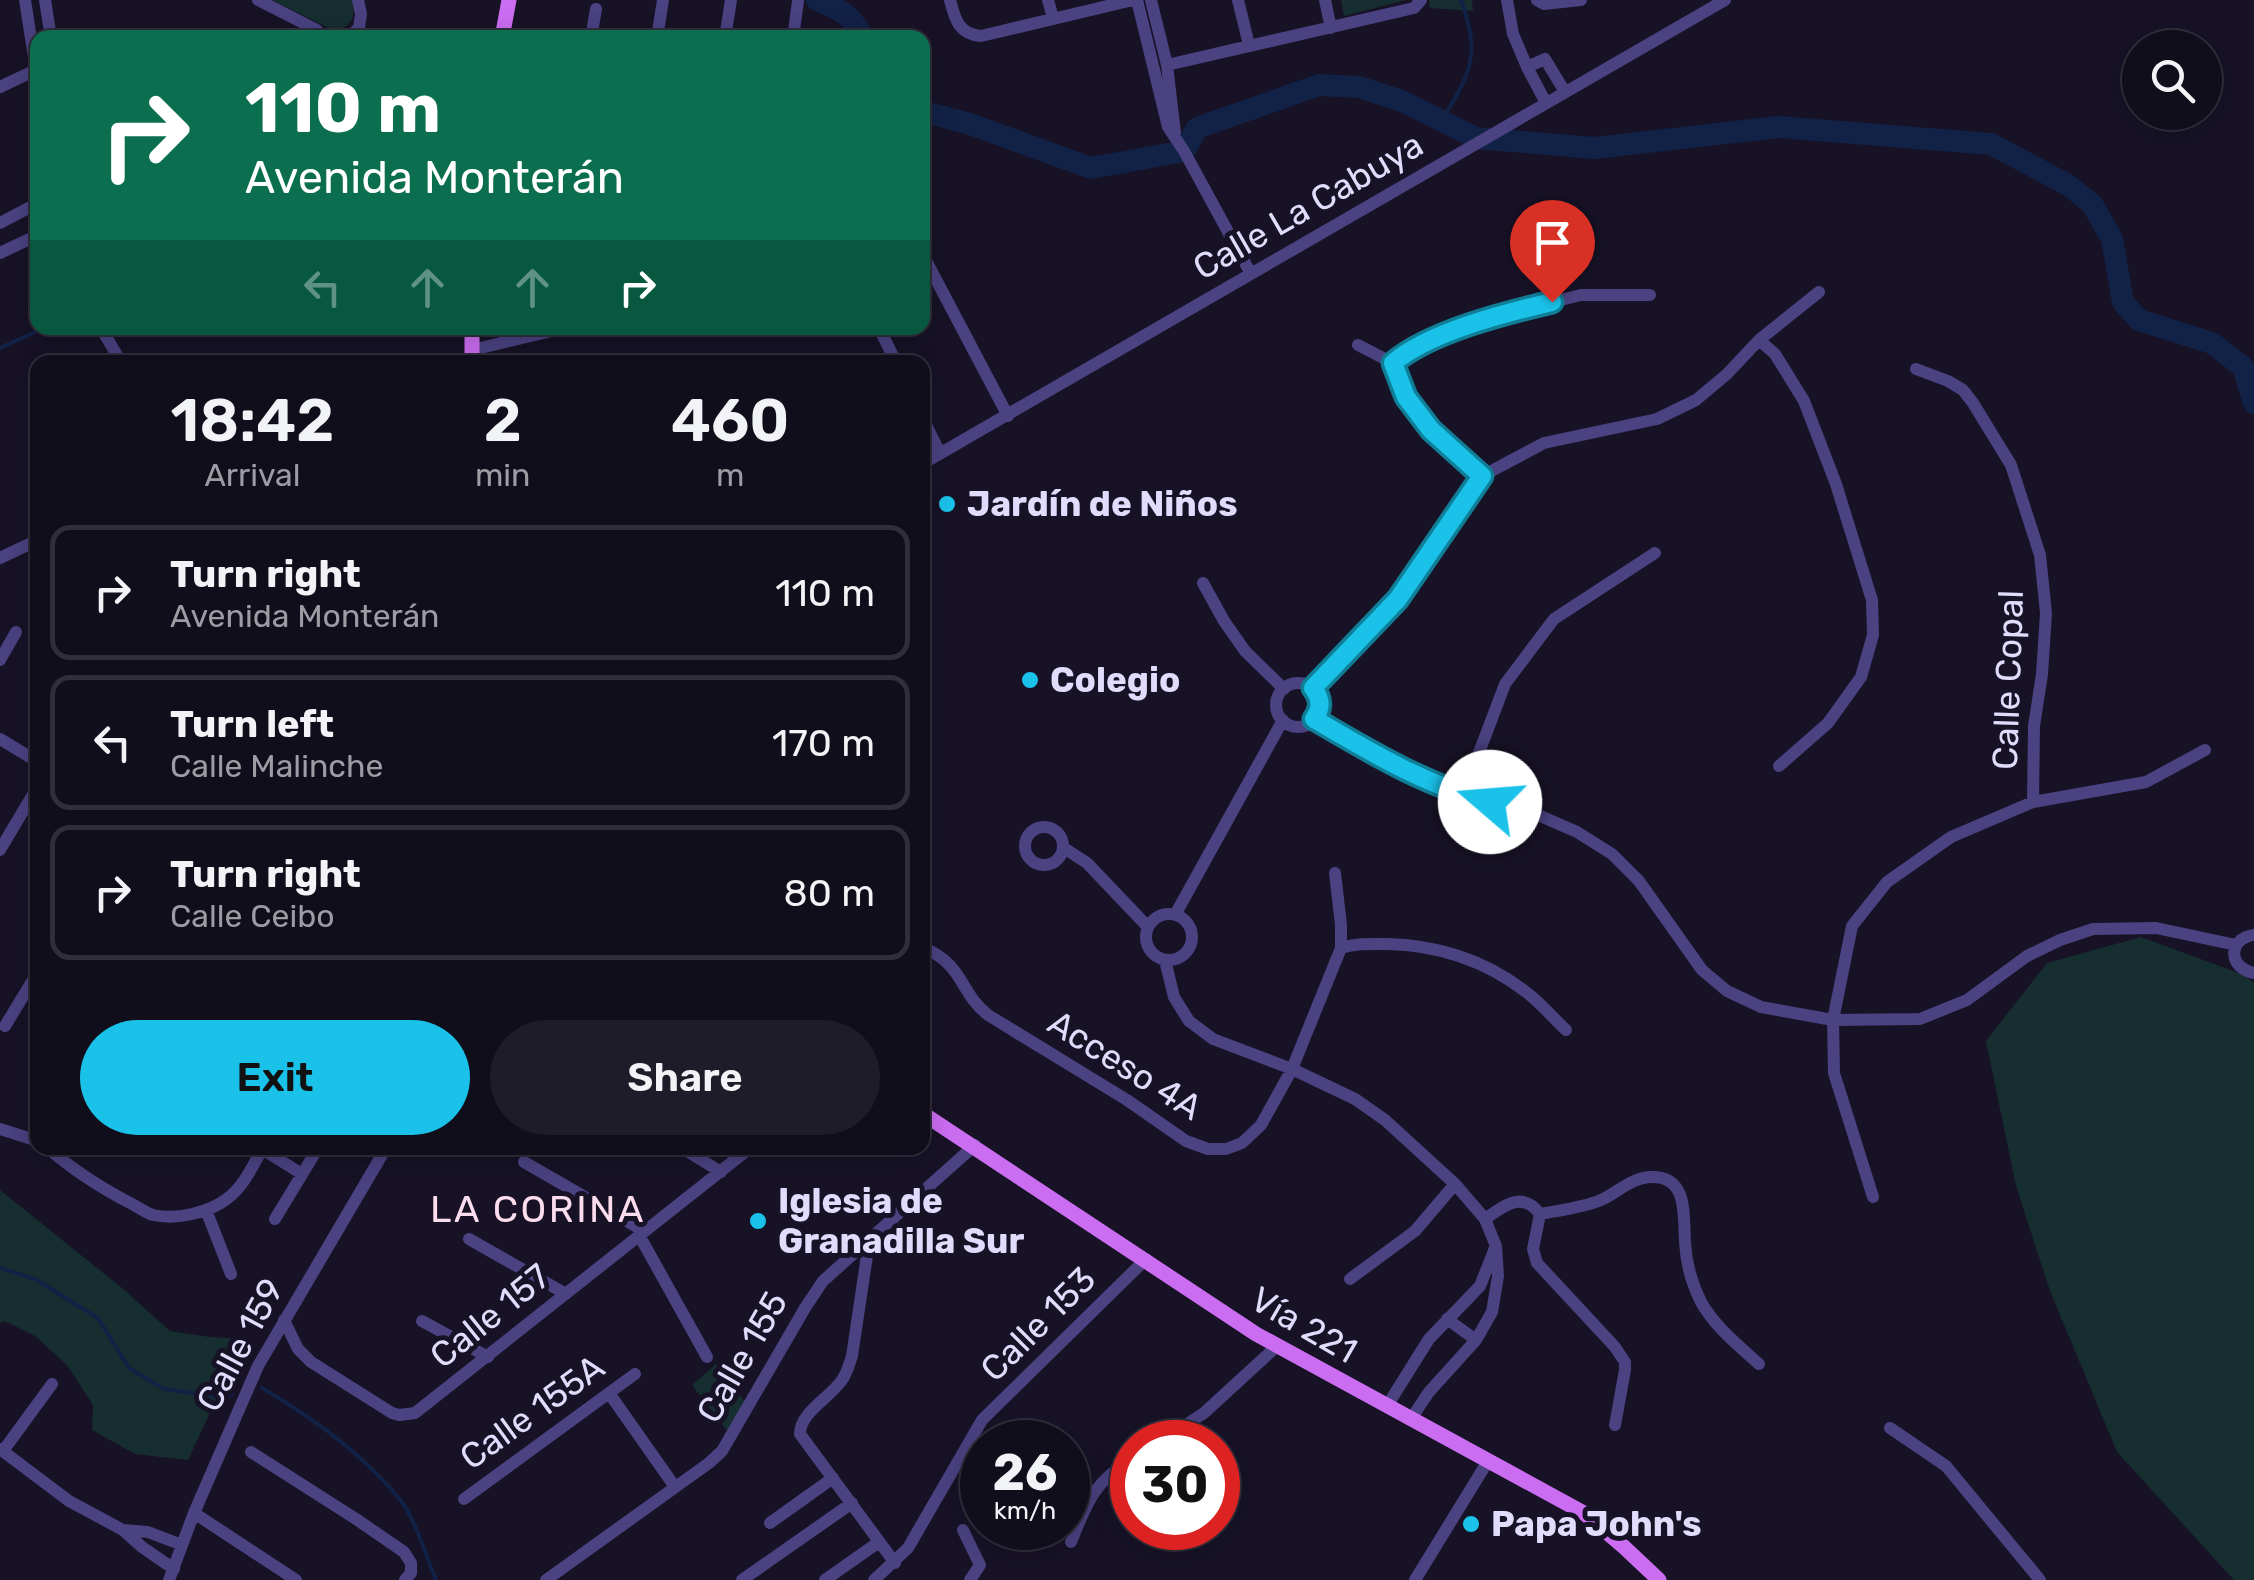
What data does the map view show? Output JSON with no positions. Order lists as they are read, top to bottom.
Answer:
{
  "streets": {
    "main road": ["Vía 221"],
    "street": [
      "Calle La Cabuya",
      "Calle Copal",
      "Acceso 4A",
      "Calle 157",
      "Calle 153",
      "Calle 159",
      "Calle 155",
      "Calle 155A"
    ]
  },
  "crossings": [
    ["Calle 157", "Calle 159"],
    ["Calle 153", "Vía 221"],
    ["Vía 221", "Calle 155"]
  ],
  "districts": ["LA CORINA"],
  "places": [
    "Jardín de Niños",
    "Colegio",
    "Iglesia de Granadilla Sur",
    "Papa John's"
  ],
  "page": {
    "turn": ["110 m", "Avenida Monterán"],
    "eta": [
      "18:42",
      "Arrival",
      "2",
      "min",
      "460",
      "m"
    ],
    "list": [
      {
        "name": "Turn right",
        "note": "Avenida Monterán",
        "value": "110 m"
      },
      {
        "name": "Turn left",
        "note": "Calle Malinche",
        "value": "170 m"
      },
      {
        "name": "Turn right",
        "note": "Calle Ceibo",
        "value": "80 m"
      }
    ],
    "buttons": ["Exit", "Share"],
    "speed": "26 km/h",
    "limit": "30"
  }
}
